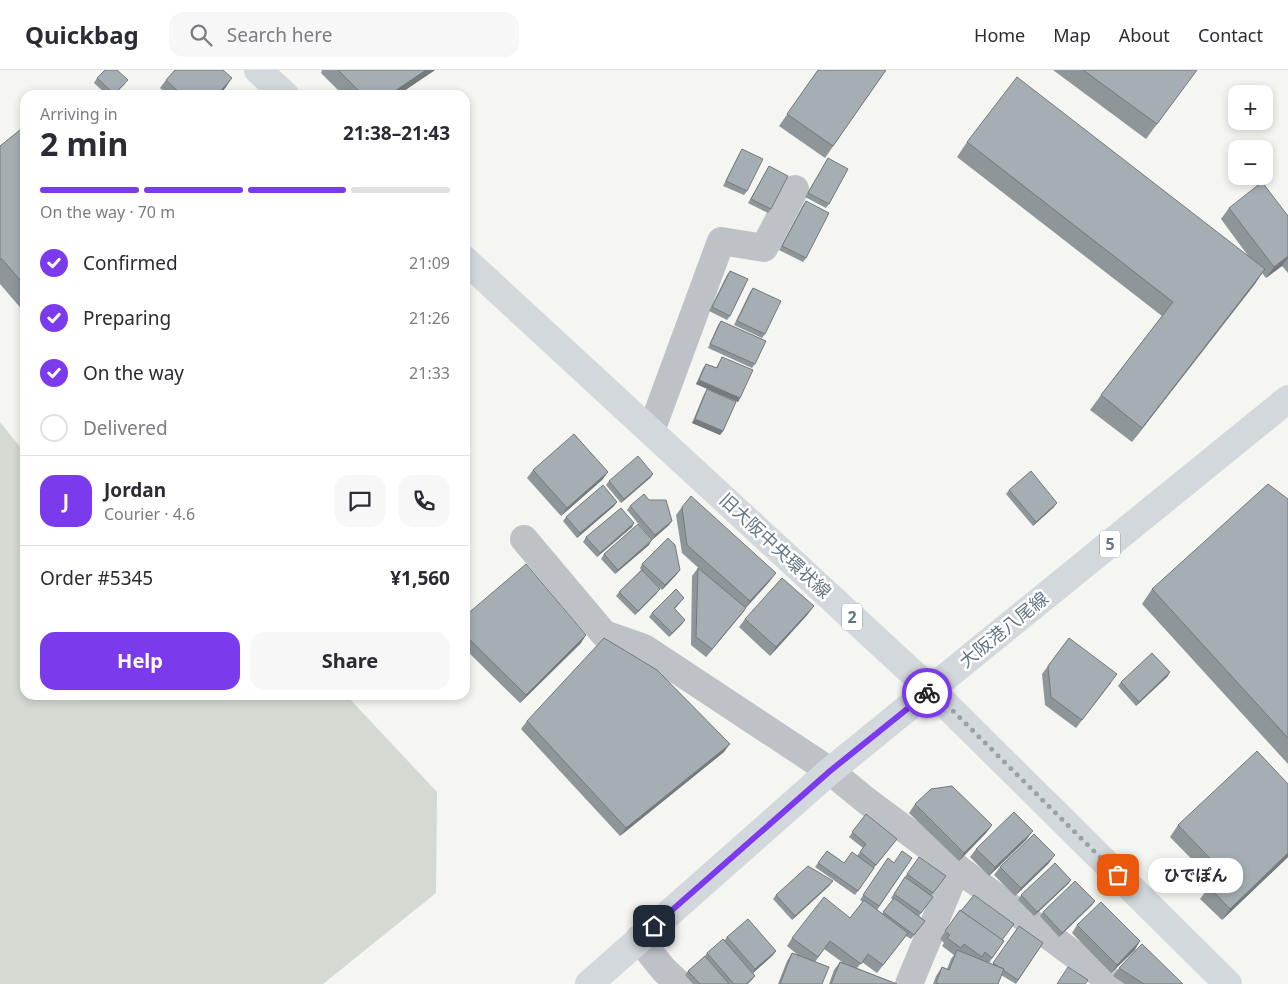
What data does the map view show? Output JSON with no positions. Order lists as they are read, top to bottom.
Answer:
{
  "streets": {
    "main road": [
      "5",
      "旧大阪中央環状線",
      "2",
      "大阪港八尾線"
    ]
  },
  "crossings": [
    ["旧大阪中央環状線", "大阪港八尾線"]
  ],
  "places": ["ひでぽん"],
  "page": {
    "header": "Quickbag",
    "search": "Search here",
    "nav": [
      "Home",
      "Map",
      "About",
      "Contact"
    ],
    "map_buttons": ["+", "−"],
    "heading": ["2 min", "Arriving in", "21:38–21:43"],
    "panel": [
      "Jordan",
      "Courier · 4.6",
      "Order #5345",
      "¥1,560"
    ],
    "bar": "On the way · 70 m",
    "list": [
      ["Confirmed", "21:09"],
      ["Preparing", "21:26"],
      ["On the way", "21:33"],
      "Delivered"
    ],
    "round": "J",
    "buttons": ["Help", "Share"],
    "bubble": "ひでぽん"
  }
}
